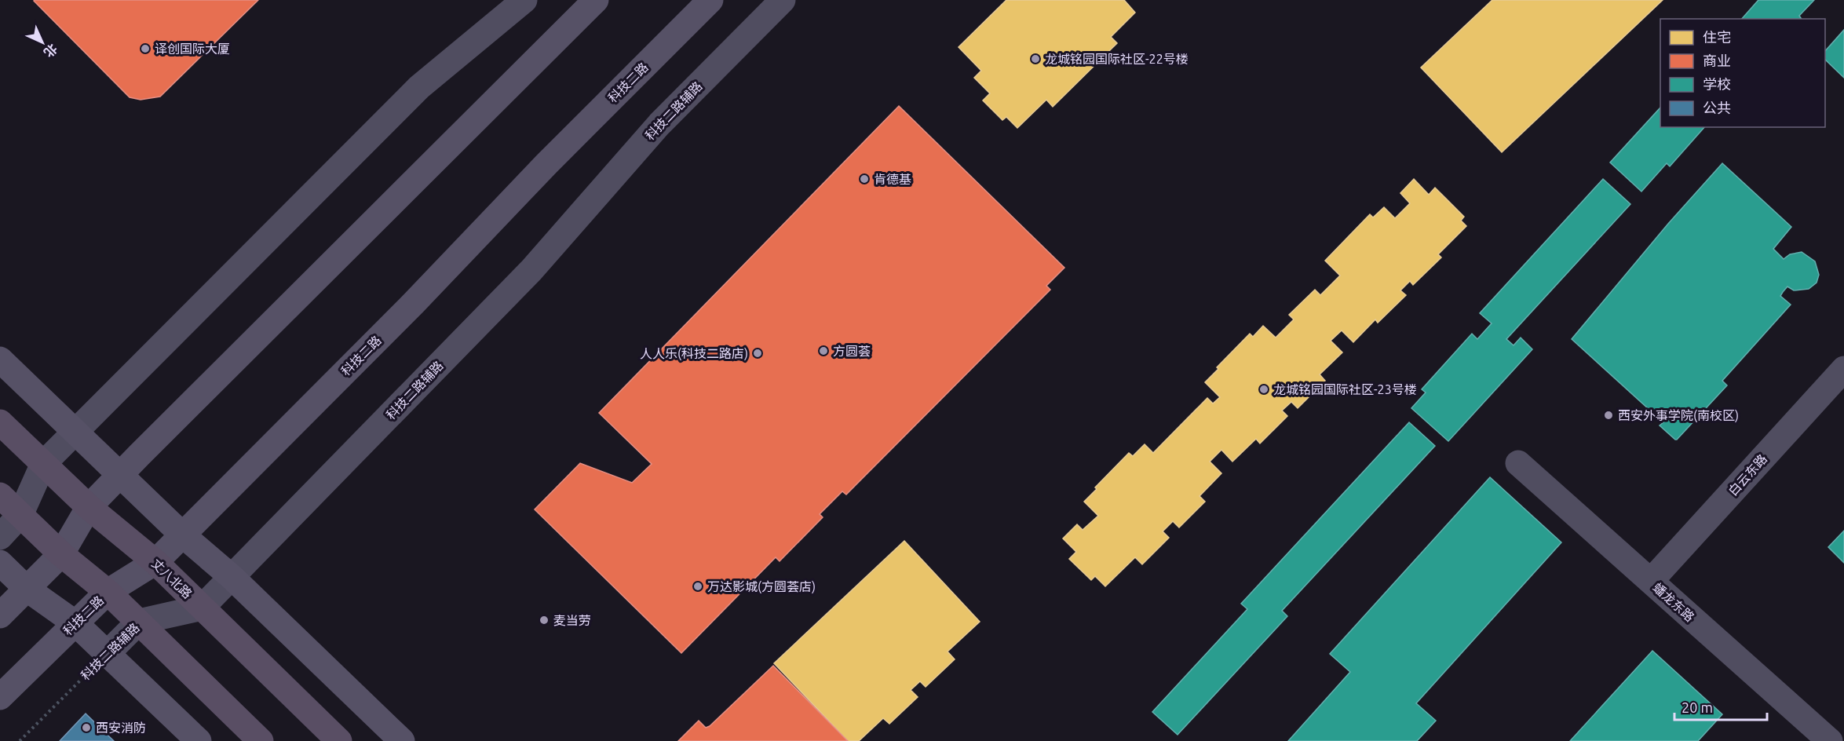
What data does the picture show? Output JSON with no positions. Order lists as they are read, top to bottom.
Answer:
{
  "streets": {
    "main road": ["科技二路", "丈八北路"],
    "street": ["科技二路辅路", "白云东路", "蟠龙东路"]
  },
  "crossings": [
    ["科技二路", "丈八北路"],
    ["科技二路辅路", "丈八北路"],
    ["白云东路", "蟠龙东路"]
  ],
  "places": [
    "译创国际大厦",
    "龙城铭园国际社区-22号楼",
    "肯德基",
    "方圆荟",
    "人人乐(科技二路店)",
    "龙城铭园国际社区-23号楼",
    "西安外事学院(南校区)",
    "万达影城(方圆荟店)",
    "麦当劳",
    "西安消防"
  ],
  "legend": [
    "住宅",
    "商业",
    "学校",
    "公共"
  ],
  "scale_bar": "20 m",
  "north": "bottom right"
}
